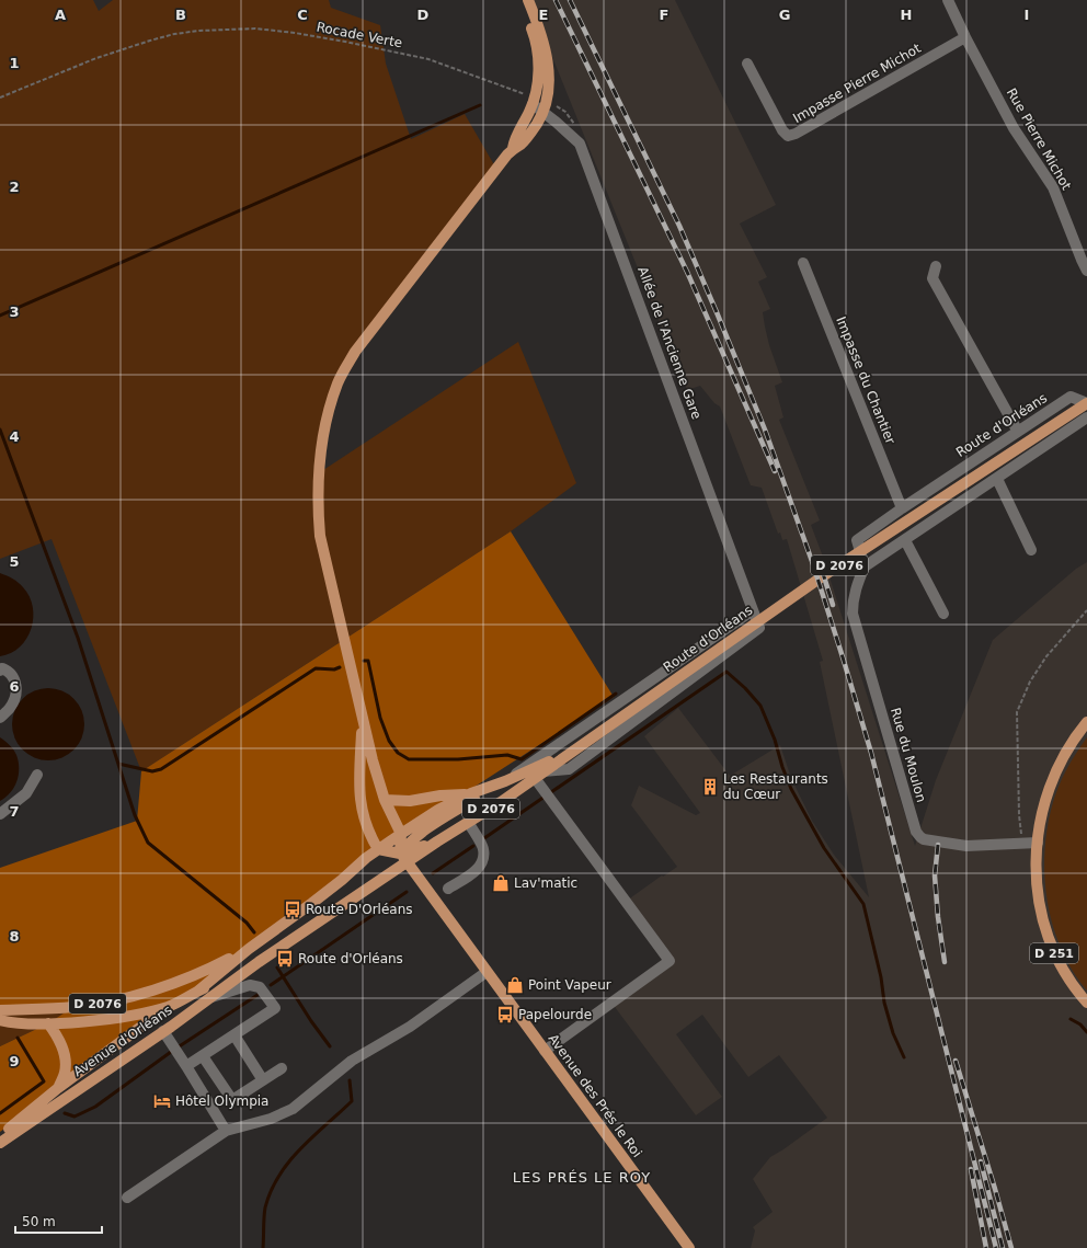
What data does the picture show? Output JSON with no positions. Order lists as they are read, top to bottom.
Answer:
{
  "streets": {
    "main road": [
      "Route d'Orléans",
      "D 2076",
      "D 251",
      "Avenue d'Orléans",
      "Avenue des Prés le Roi"
    ],
    "street": [
      "Impasse Pierre Michot",
      "Rue Pierre Michot",
      "Allée de l'Ancienne Gare",
      "Impasse du Chantier",
      "Rue du Moulon"
    ],
    "path": ["Rocade Verte"]
  },
  "crossings": [
    ["Rocade Verte", "Allée de l'Ancienne Gare"],
    ["Impasse Pierre Michot", "Rue Pierre Michot"],
    ["Allée de l'Ancienne Gare", "Route d'Orléans"],
    ["Impasse du Chantier", "Route d'Orléans"],
    ["Route d'Orléans", "D 2076"],
    ["Route d'Orléans", "Rue du Moulon"],
    ["Route d'Orléans", "Avenue des Prés le Roi"],
    ["D 2076", "Avenue d'Orléans"],
    ["D 2076", "Avenue des Prés le Roi"],
    ["Rue du Moulon", "D 251"]
  ],
  "districts": ["LES PRÉS LE ROY"],
  "places": {
    "building": ["Les Restaurants du Cœur"],
    "shop": ["Lav'matic", "Point Vapeur"],
    "bus stop": ["Route D'Orléans", "Route d'Orléans", "Papelourde"],
    "hotel": ["Hôtel Olympia"]
  },
  "scale_bar": "50 m",
  "grid": {
    "columns": [
      "A",
      "B",
      "C",
      "D",
      "E",
      "F",
      "G",
      "H",
      "I"
    ],
    "rows": [
      "1",
      "2",
      "3",
      "4",
      "5",
      "6",
      "7",
      "8",
      "9"
    ]
  }
}
